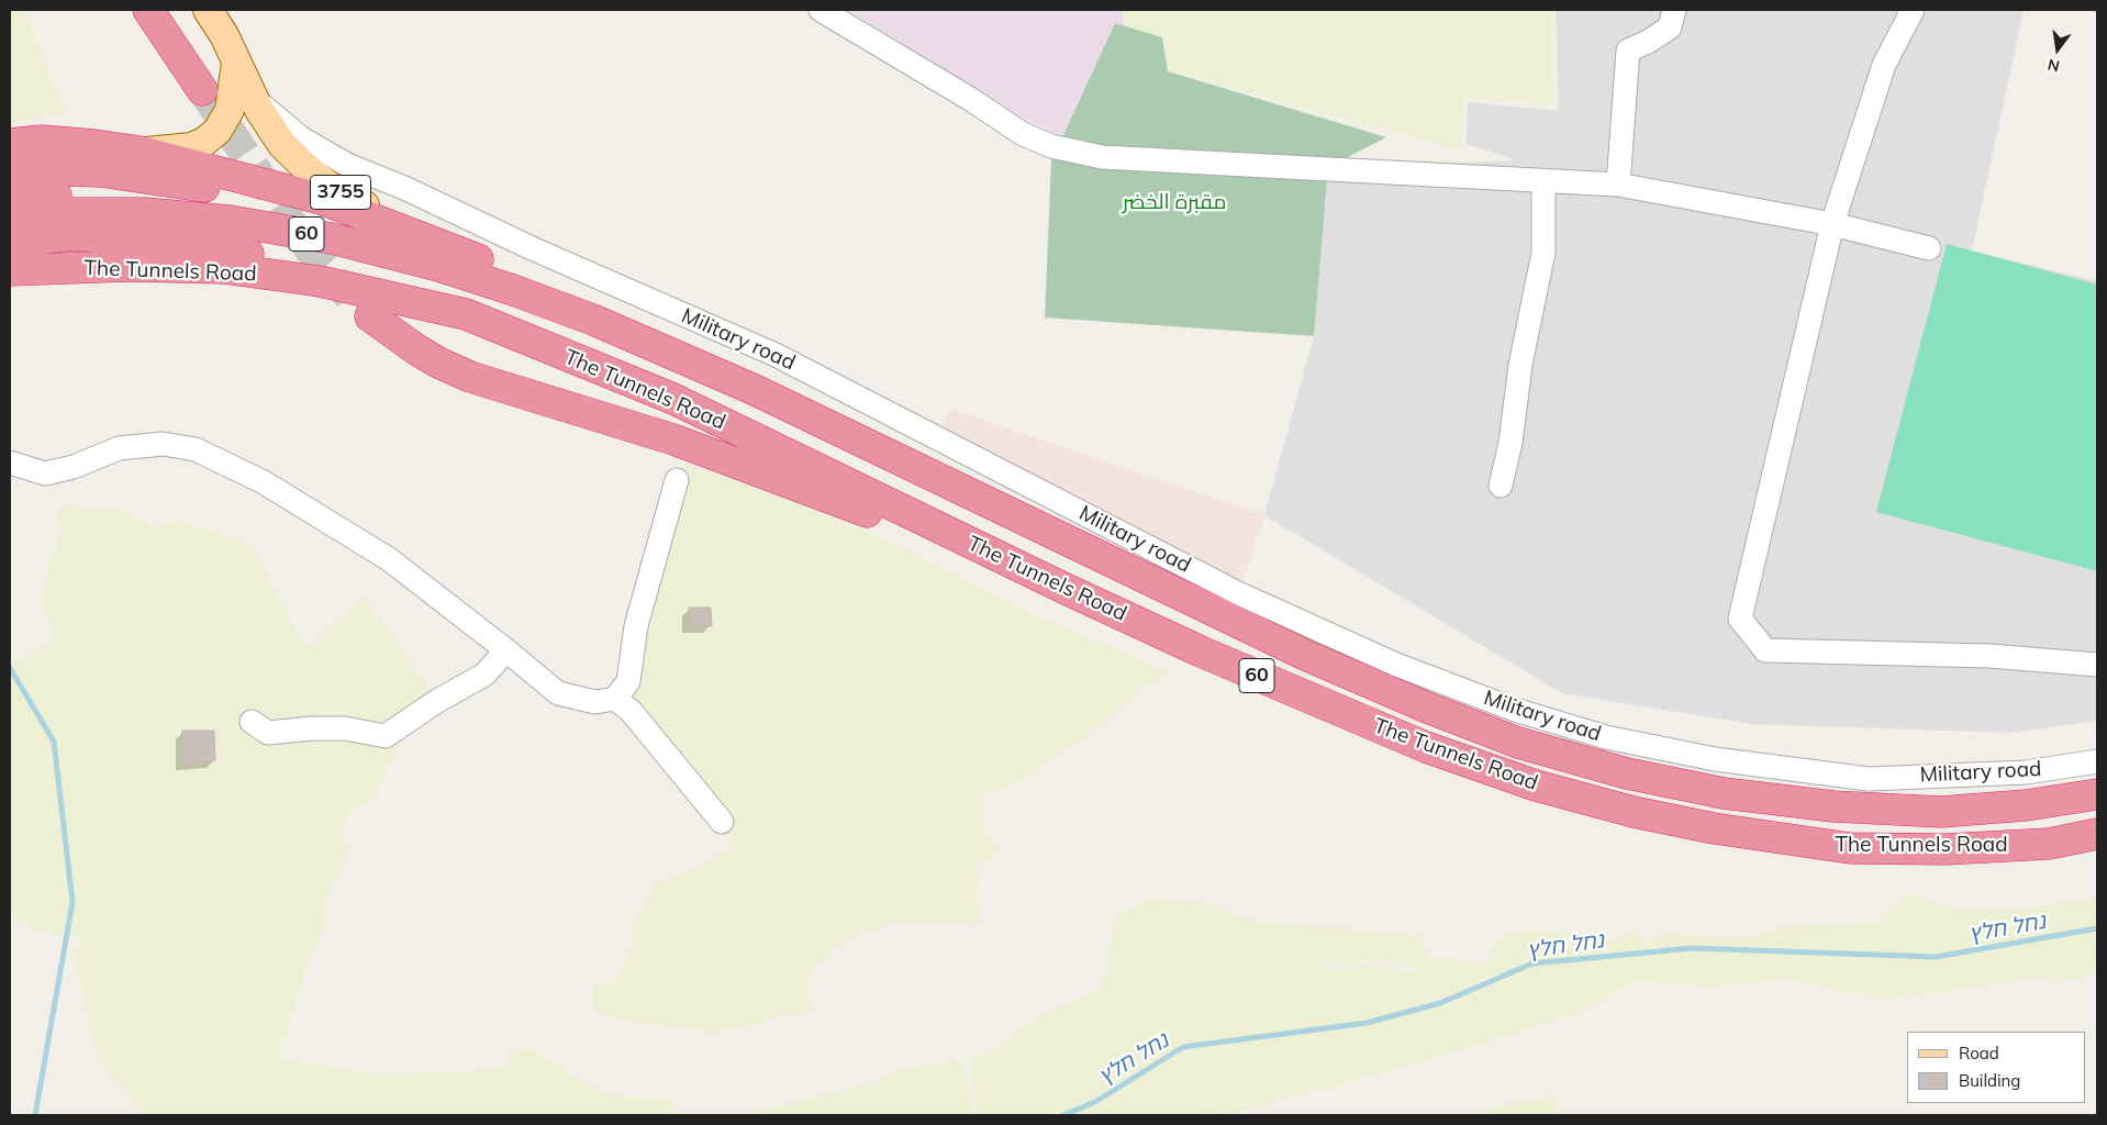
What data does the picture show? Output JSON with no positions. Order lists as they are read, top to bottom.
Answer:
{
  "streets": {
    "highway": ["60", "The Tunnels Road"],
    "main road": ["3755"],
    "street": ["Military road"]
  },
  "crossings": [
    ["3755", "60"],
    ["3755", "Military road"],
    ["60", "The Tunnels Road"]
  ],
  "water": ["נחל חלץ"],
  "parks": ["مقبرة الخضر"],
  "legend": ["Road", "Building"],
  "north": "bottom"
}
